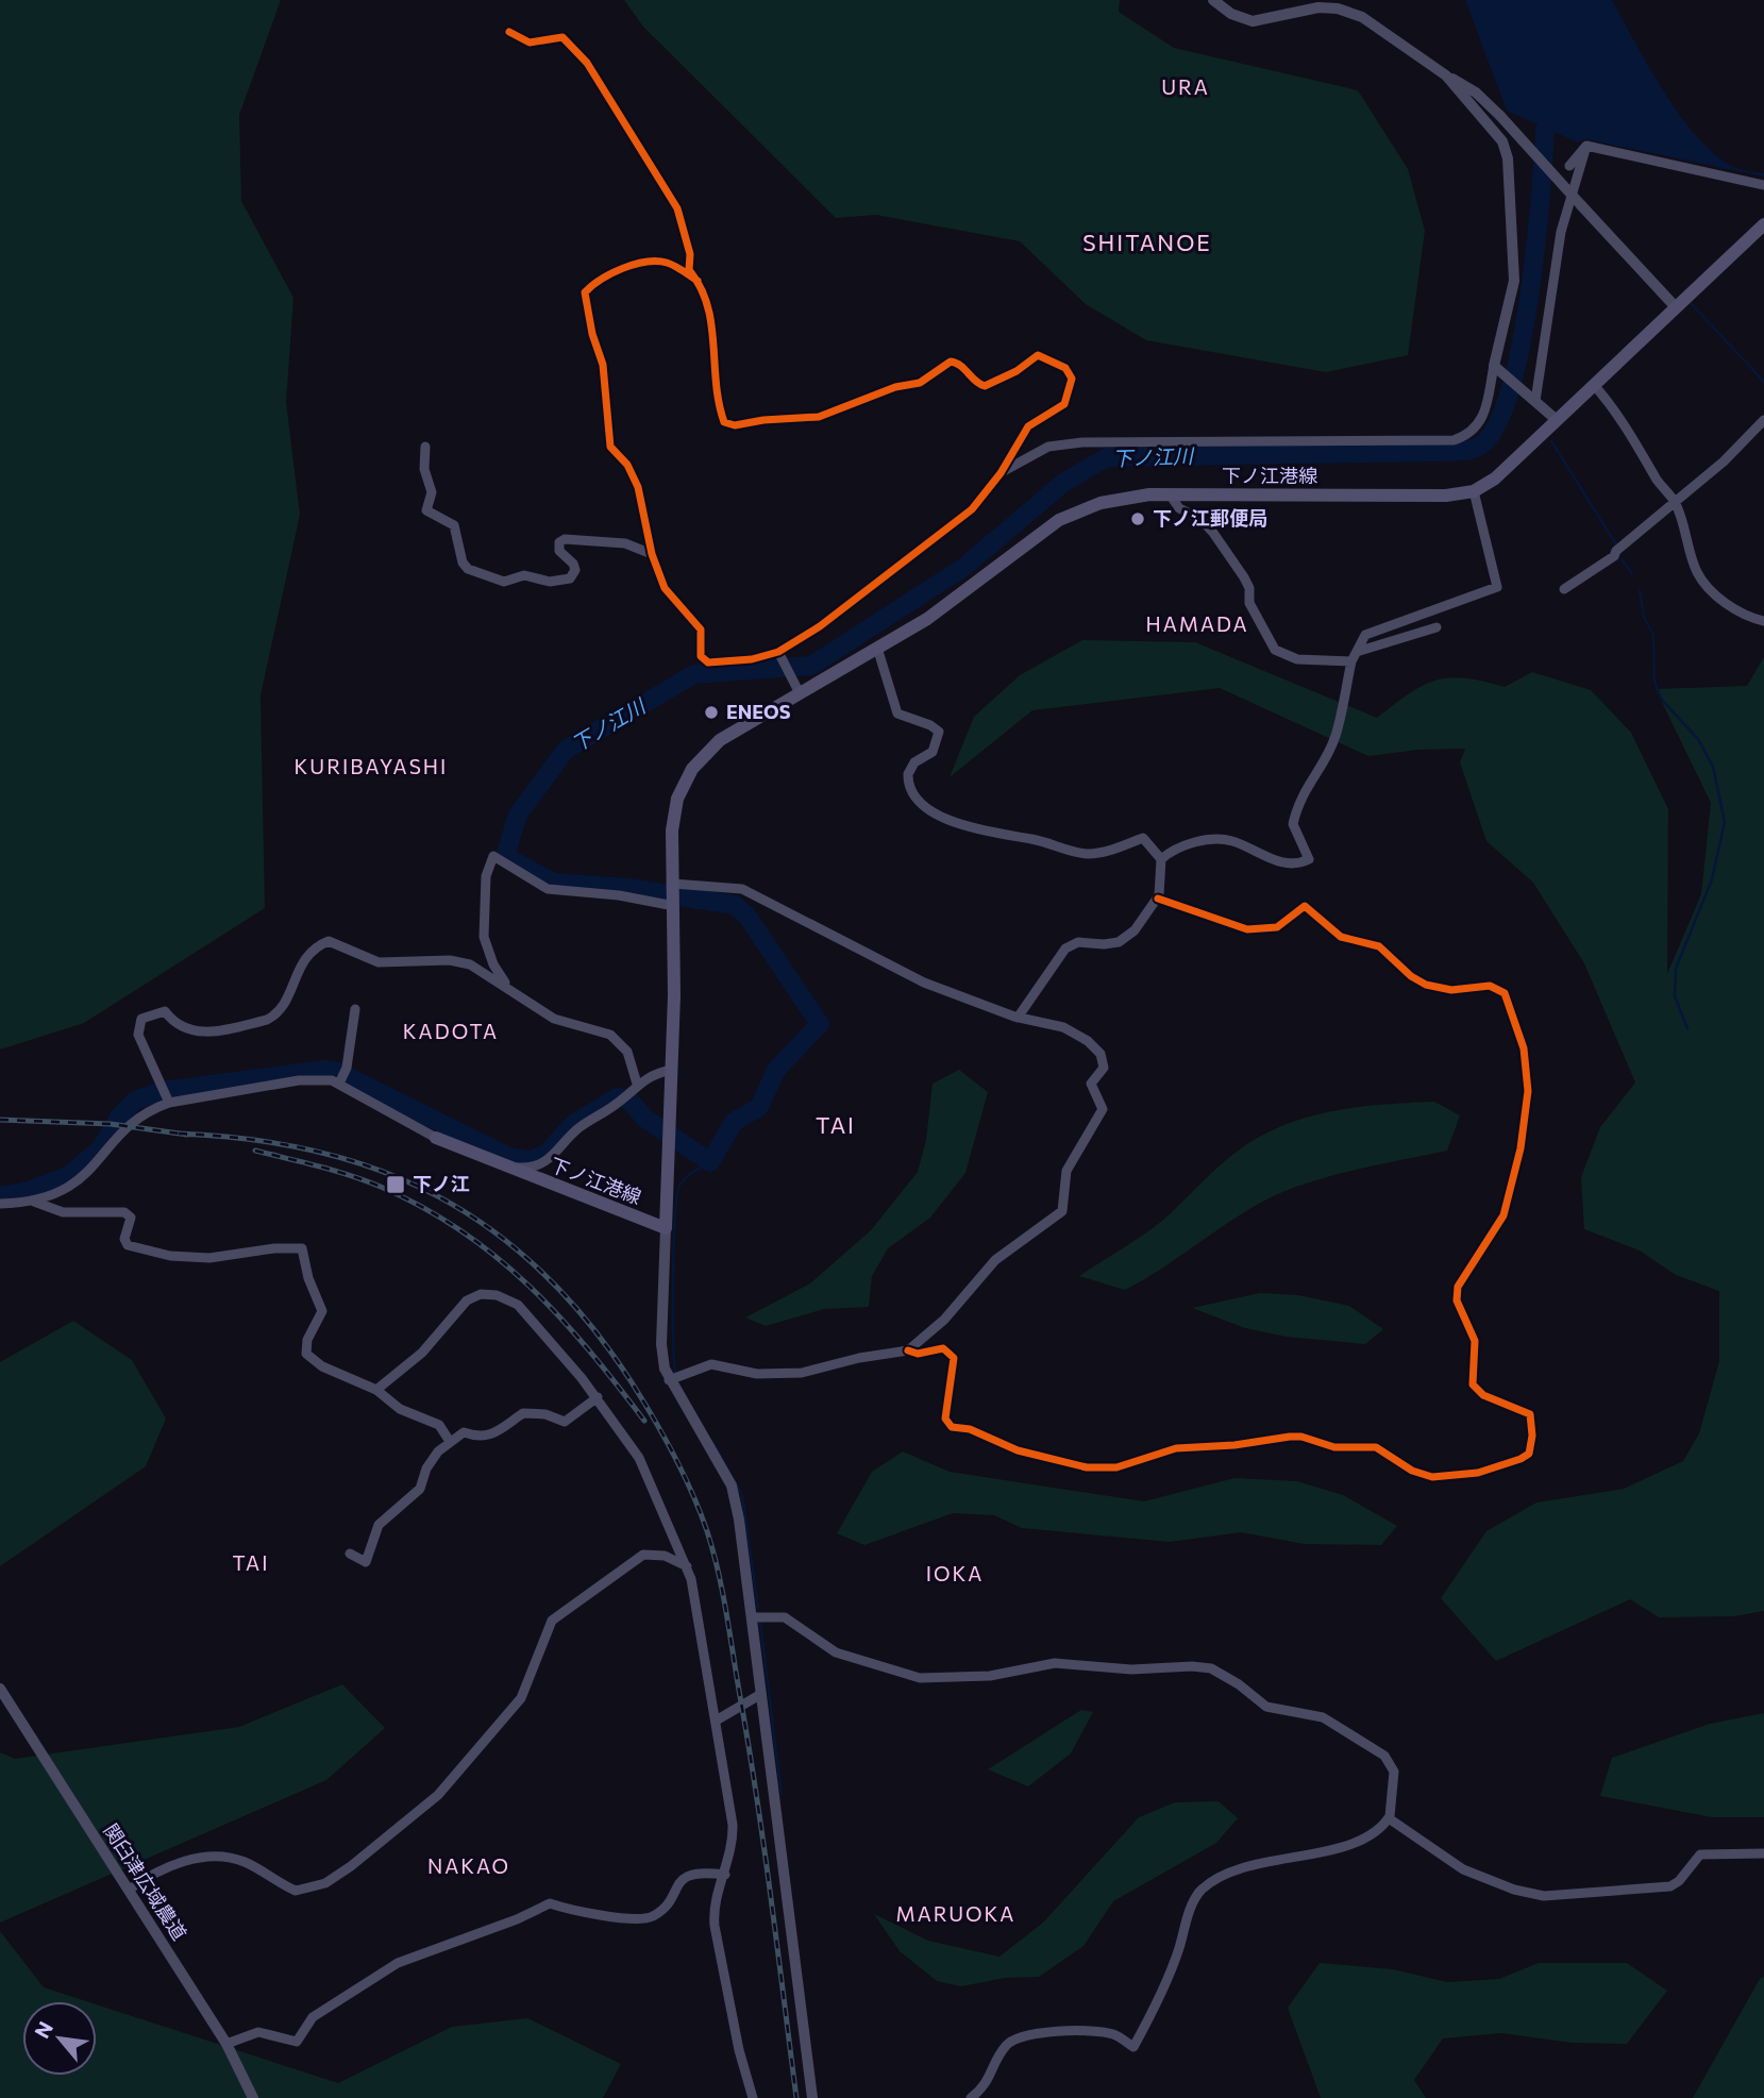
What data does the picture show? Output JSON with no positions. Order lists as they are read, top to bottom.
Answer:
{
  "streets": {
    "main road": ["下ノ江港線"],
    "street": ["関臼津広域農道"]
  },
  "districts": [
    "URA",
    "SHITANOE",
    "HAMADA",
    "KURIBAYASHI",
    "KADOTA",
    "TAI",
    "TAI",
    "IOKA",
    "NAKAO",
    "MARUOKA"
  ],
  "water": ["下ノ江川"],
  "places": {
    "other": ["下ノ江郵便局", "ENEOS"],
    "transit": ["下ノ江"]
  },
  "north": "top left"
}
